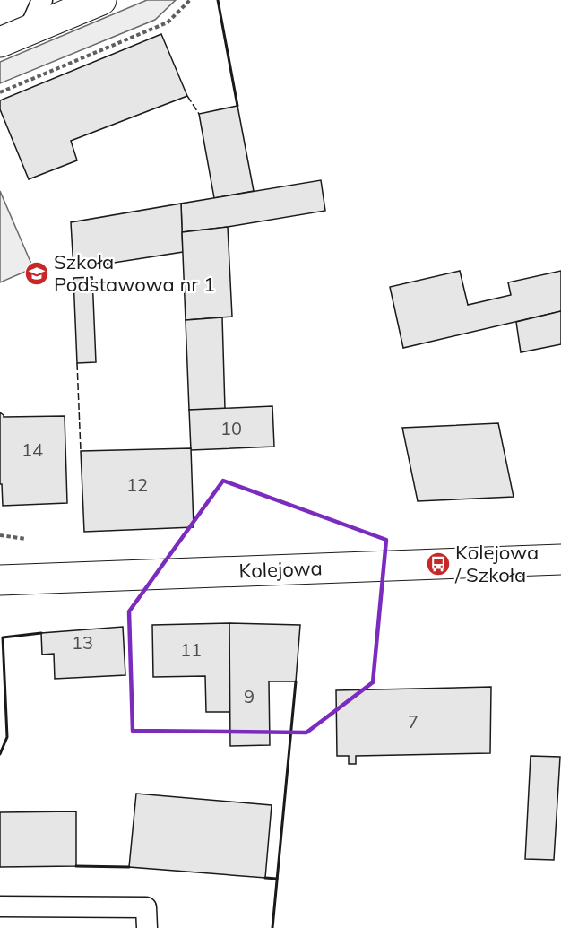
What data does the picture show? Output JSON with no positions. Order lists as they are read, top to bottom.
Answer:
{
  "streets": {
    "street": ["Kolejowa"]
  },
  "places": {
    "school or university": ["Szkoła Podstawowa nr 1"],
    "bus stop": ["Kolejowa / Szkoła"]
  },
  "house_numbers": [
    "10",
    "14",
    "12",
    "13",
    "11",
    "9",
    "7"
  ]
}
